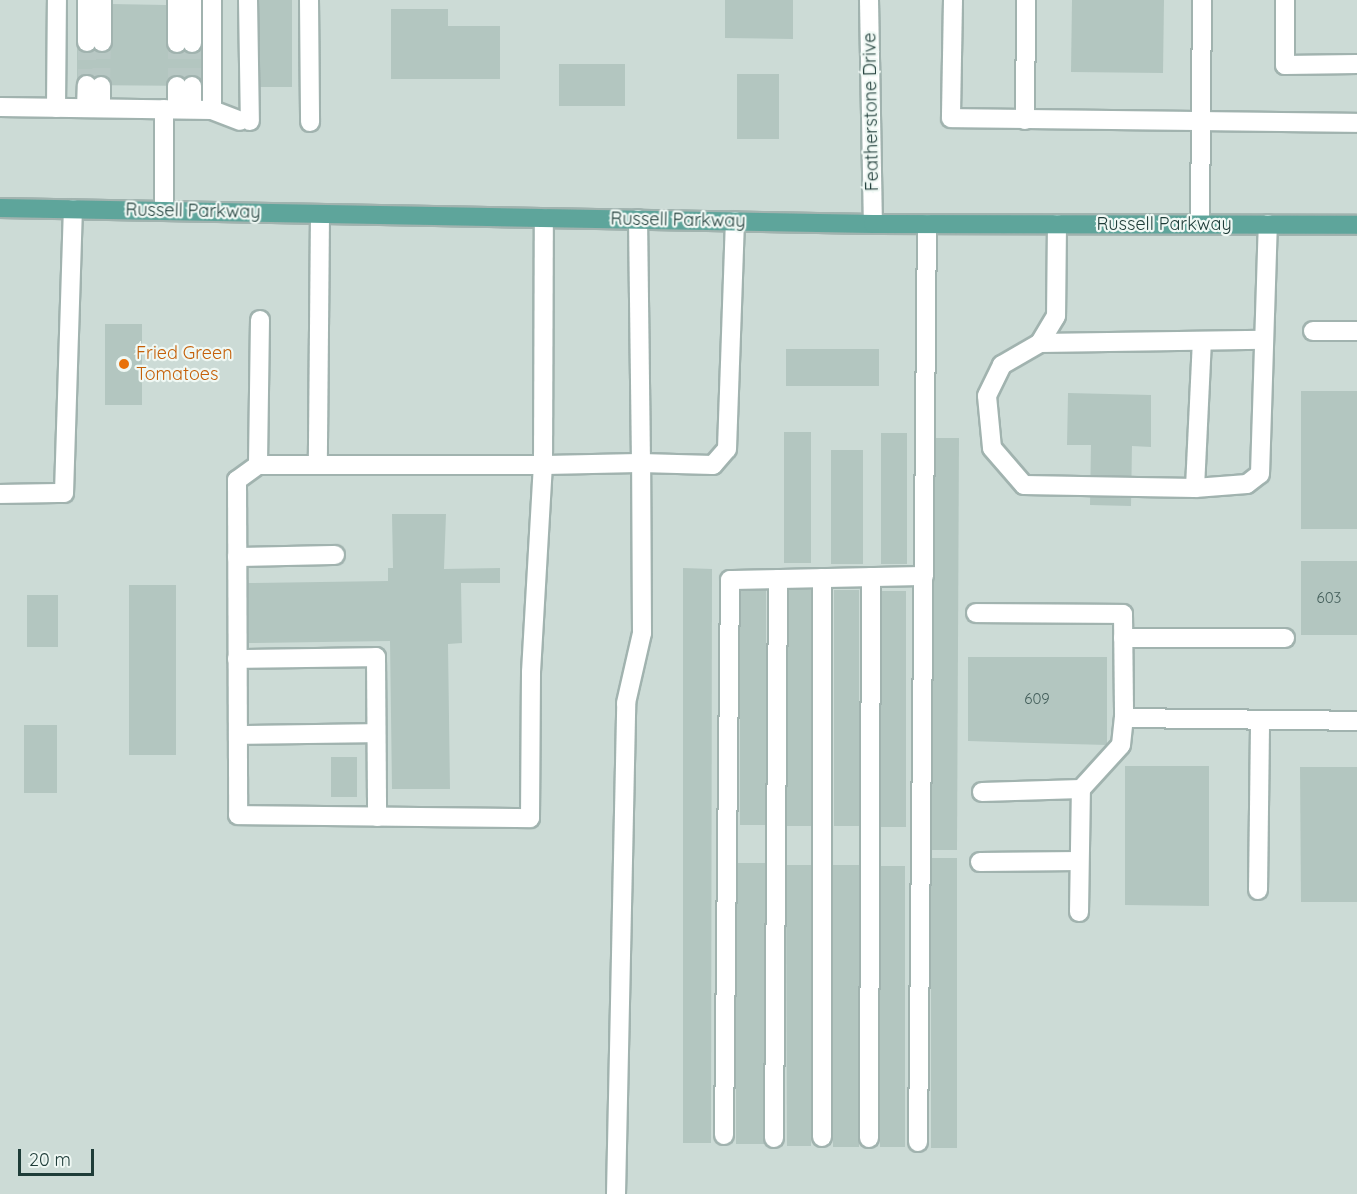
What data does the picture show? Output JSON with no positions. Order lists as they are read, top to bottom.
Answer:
{
  "streets": {
    "main road": ["Russell Parkway"],
    "street": ["Featherstone Drive"]
  },
  "crossings": [
    ["Featherstone Drive", "Russell Parkway"]
  ],
  "places": ["Fried Green Tomatoes"],
  "house_numbers": ["603", "609"],
  "scale_bar": "20 m"
}
